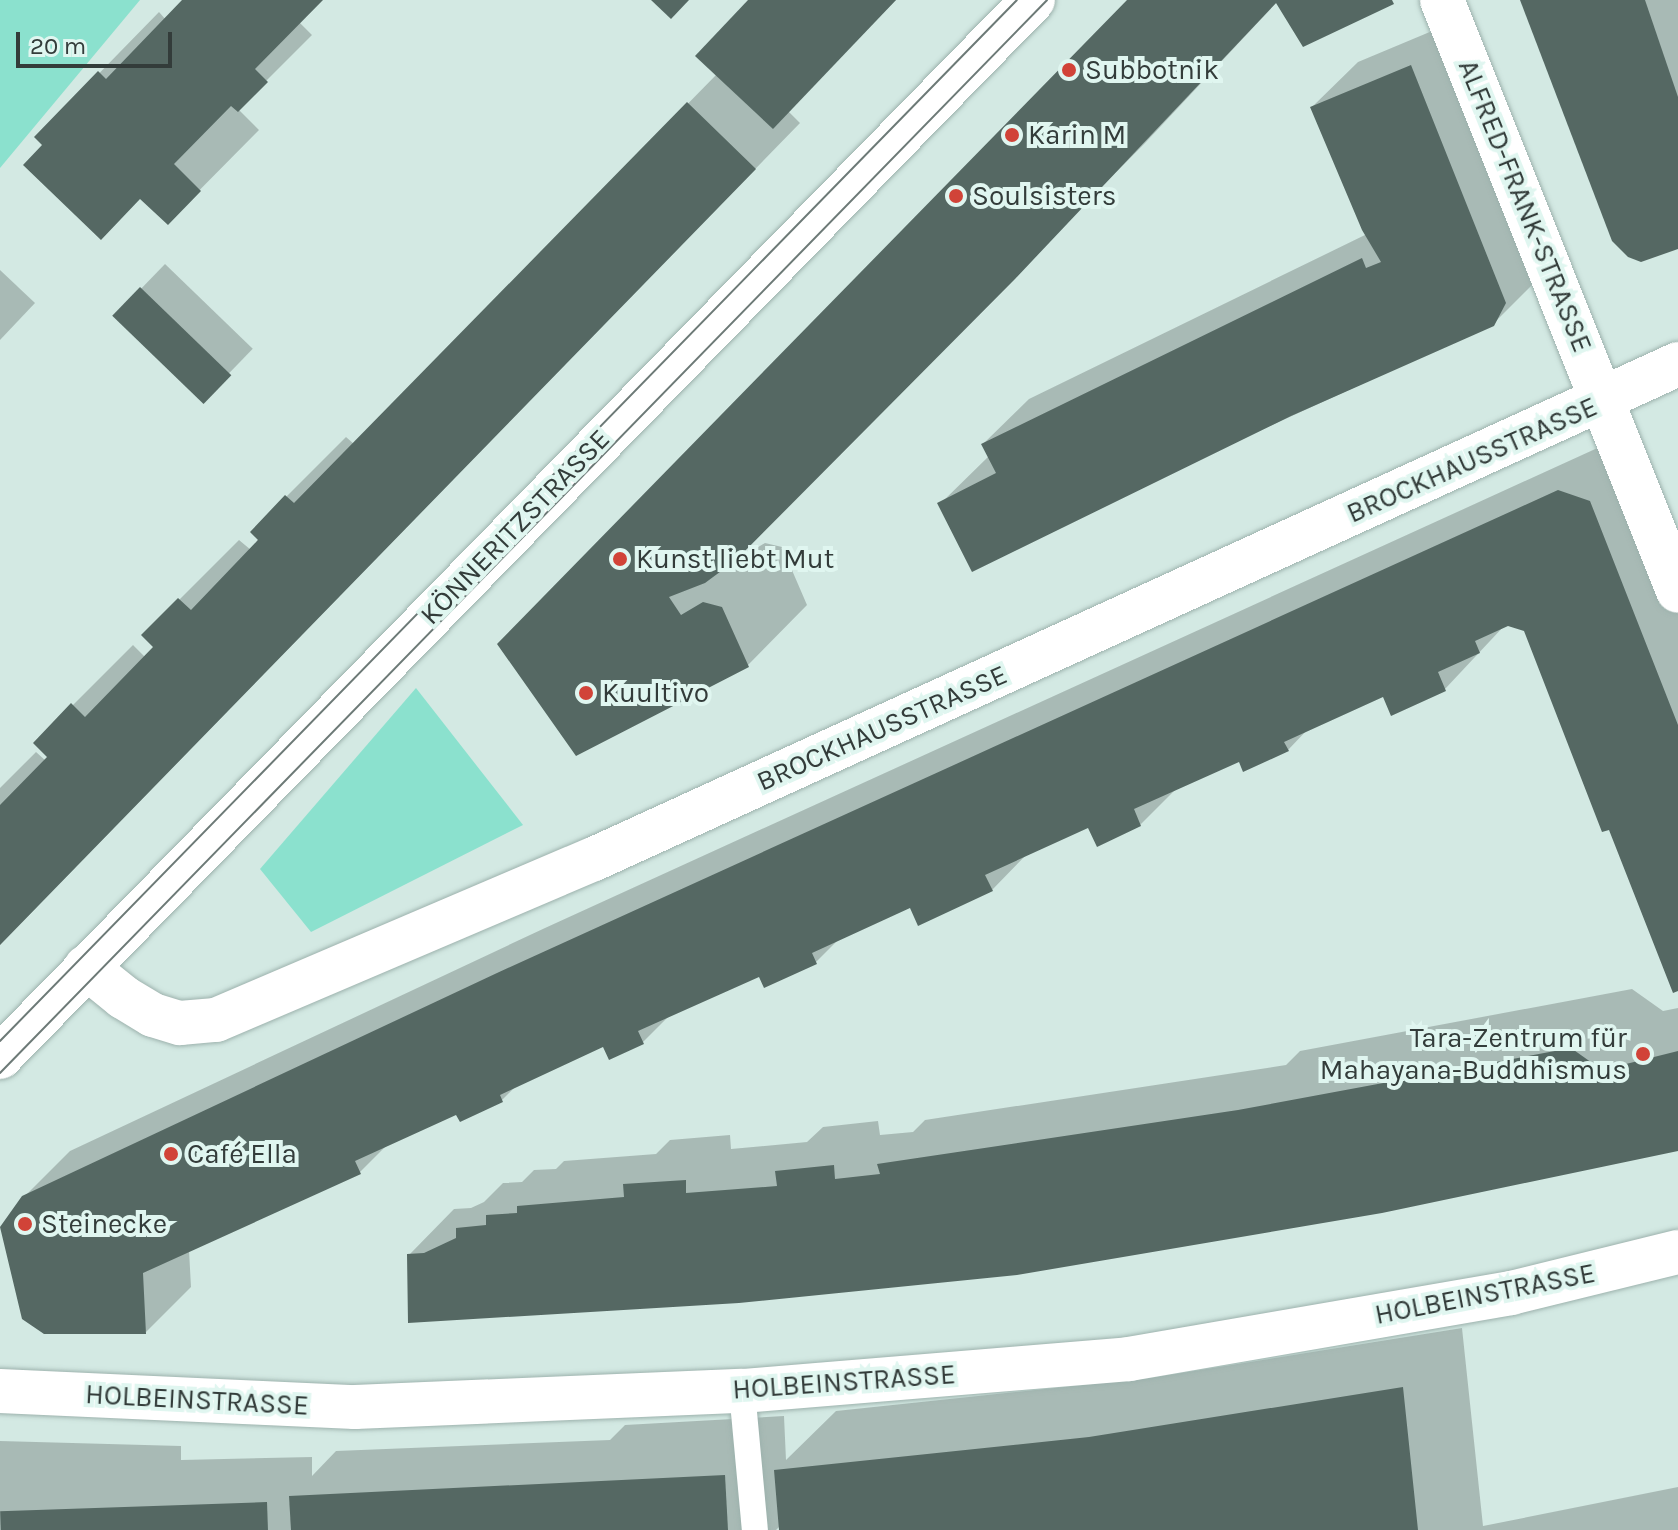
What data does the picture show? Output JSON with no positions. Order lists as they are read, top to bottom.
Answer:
{
  "streets": {
    "street": [
      "ALFRED-FRANK-STRASSE",
      "BROCKHAUSSTRASSE",
      "KÖNNERITZSTRASSE",
      "HOLBEINSTRASSE"
    ]
  },
  "crossings": [
    ["ALFRED-FRANK-STRASSE", "BROCKHAUSSTRASSE"],
    ["BROCKHAUSSTRASSE", "KÖNNERITZSTRASSE"]
  ],
  "places": [
    "Subbotnik",
    "Karin M",
    "Soulsisters",
    "Kunst liebt Mut",
    "Kuultivo",
    "Tara-Zentrum für Mahayana-Buddhismus",
    "Café Ella",
    "Steinecke"
  ],
  "scale_bar": "20 m"
}
